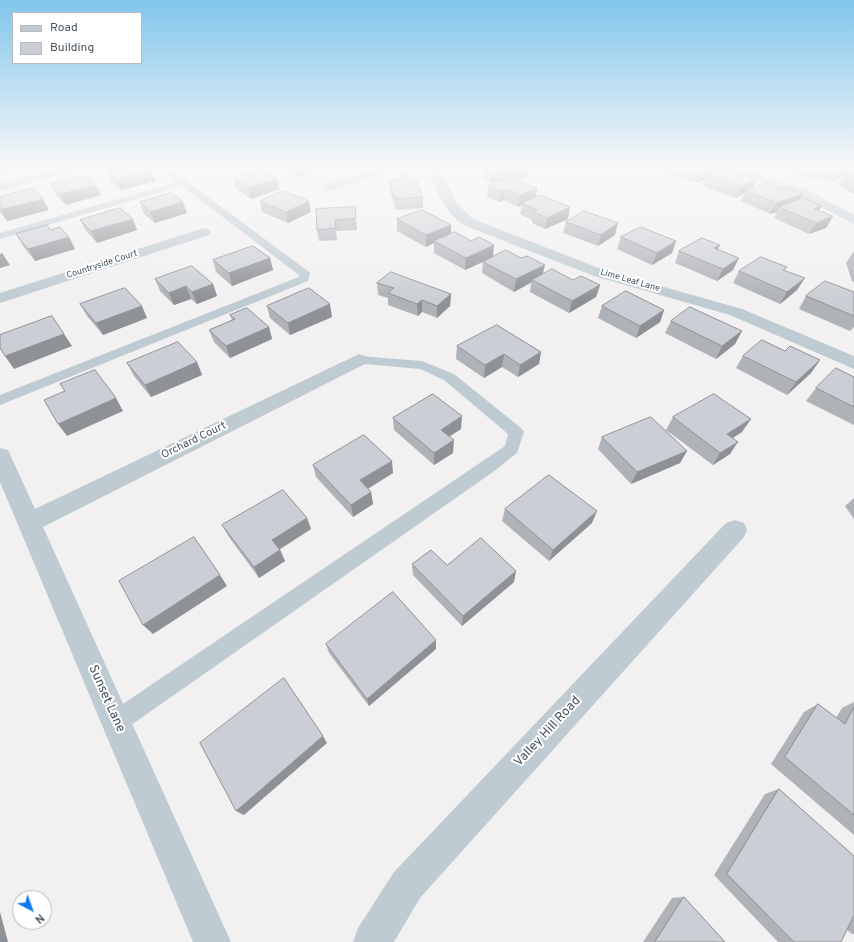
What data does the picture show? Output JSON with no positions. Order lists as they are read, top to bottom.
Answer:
{
  "streets": {
    "street": [
      "Countryside Court",
      "Lime Leaf Lane",
      "Orchard Court",
      "Sunset Lane",
      "Valley Hill Road"
    ]
  },
  "crossings": [
    ["Orchard Court", "Sunset Lane"]
  ],
  "legend": ["Road", "Building"],
  "north": "bottom right"
}
